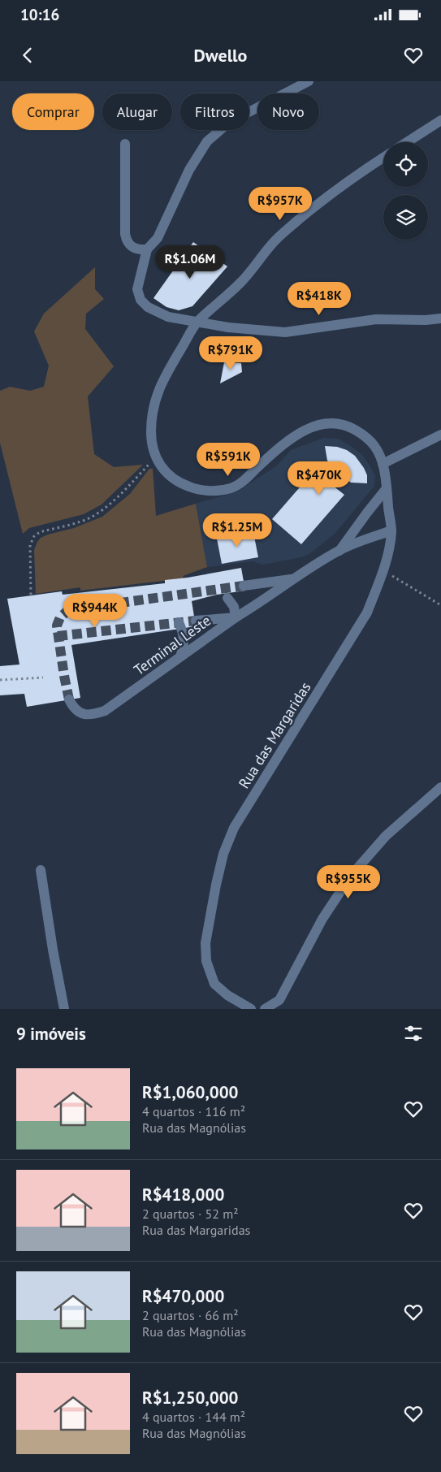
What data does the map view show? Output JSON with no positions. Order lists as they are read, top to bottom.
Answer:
{
  "streets": {
    "street": ["Terminal Leste", "Rua das Margaridas"]
  },
  "crossings": [
    ["Terminal Leste", "Rua das Margaridas"]
  ],
  "page": {
    "status": "10:16",
    "header": "Dwello",
    "chip": [
      "Comprar",
      "Alugar",
      "Filtros",
      "Novo"
    ],
    "price": [
      "R$957K",
      "R$1.06M",
      "R$418K",
      "R$791K",
      "R$591K",
      "R$470K",
      "R$1.25M",
      "R$944K",
      "R$955K"
    ],
    "heading": "9 imóveis",
    "list": [
      {
        "name": "R$1,060,000",
        "note": "4 quartos · 116 m² · Rua das Magnólias"
      },
      {
        "name": "R$418,000",
        "note": "2 quartos · 52 m² · Rua das Margaridas"
      },
      {
        "name": "R$470,000",
        "note": "2 quartos · 66 m² · Rua das Magnólias"
      },
      {
        "name": "R$1,250,000",
        "note": "4 quartos · 144 m² · Rua das Magnólias"
      }
    ]
  }
}
